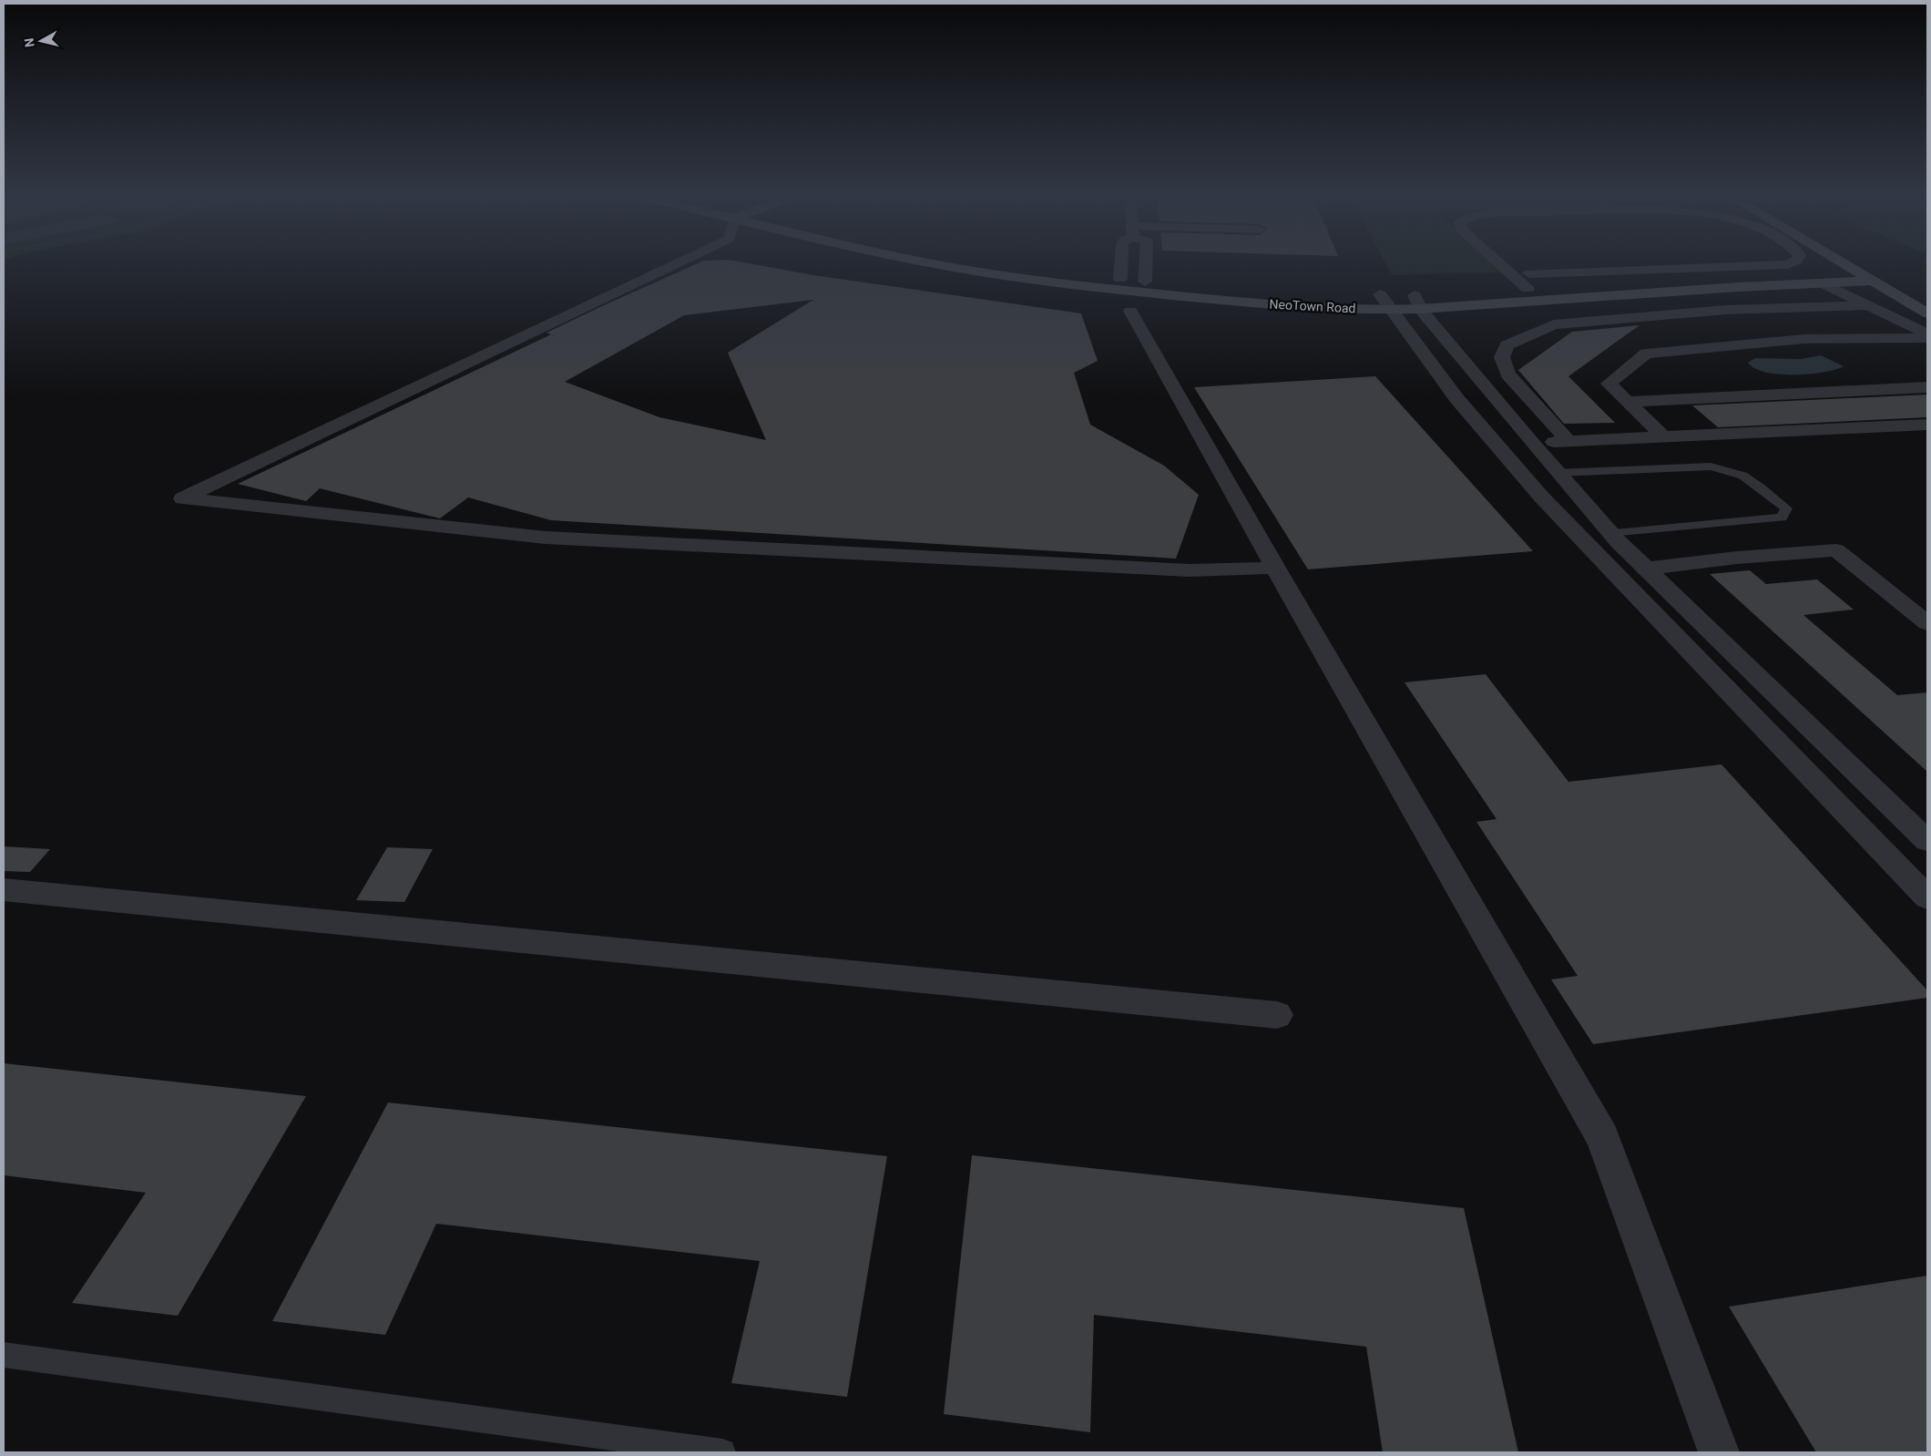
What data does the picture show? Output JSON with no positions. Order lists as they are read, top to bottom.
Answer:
{
  "streets": {
    "street": ["NeoTown Road"]
  },
  "north": "left"
}
